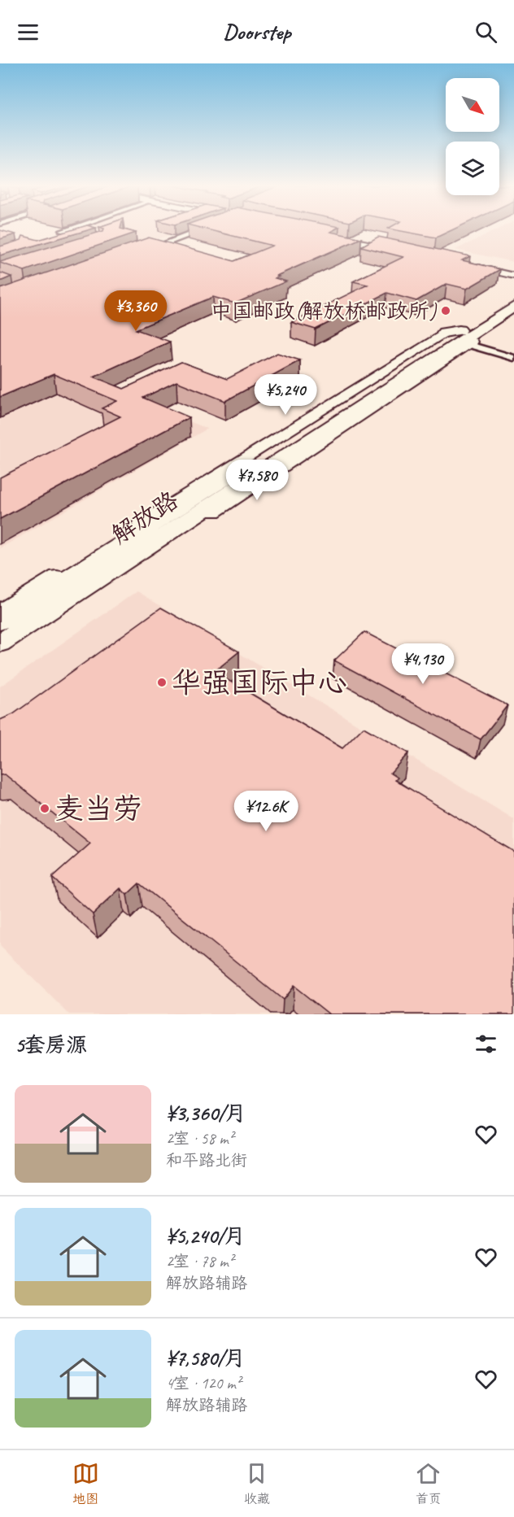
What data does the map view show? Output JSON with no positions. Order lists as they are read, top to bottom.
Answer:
{
  "streets": {
    "main road": ["解放路"]
  },
  "places": ["中国邮政(解放桥邮政所)", "华强国际中心", "麦当劳"],
  "north": "bottom right",
  "page": {
    "header": "Doorstep",
    "price": [
      "¥3,360",
      "¥5,240",
      "¥7,580",
      "¥4,130",
      "¥12.6K"
    ],
    "heading": "5套房源",
    "list": [
      {
        "name": "¥3,360/月",
        "note": "2室 · 58 m² · 和平路北街"
      },
      {
        "name": "¥5,240/月",
        "note": "2室 · 78 m² · 解放路辅路"
      },
      {
        "name": "¥7,580/月",
        "note": "4室 · 120 m² · 解放路辅路"
      }
    ],
    "tabs": ["地图", "收藏", "首页"]
  }
}
